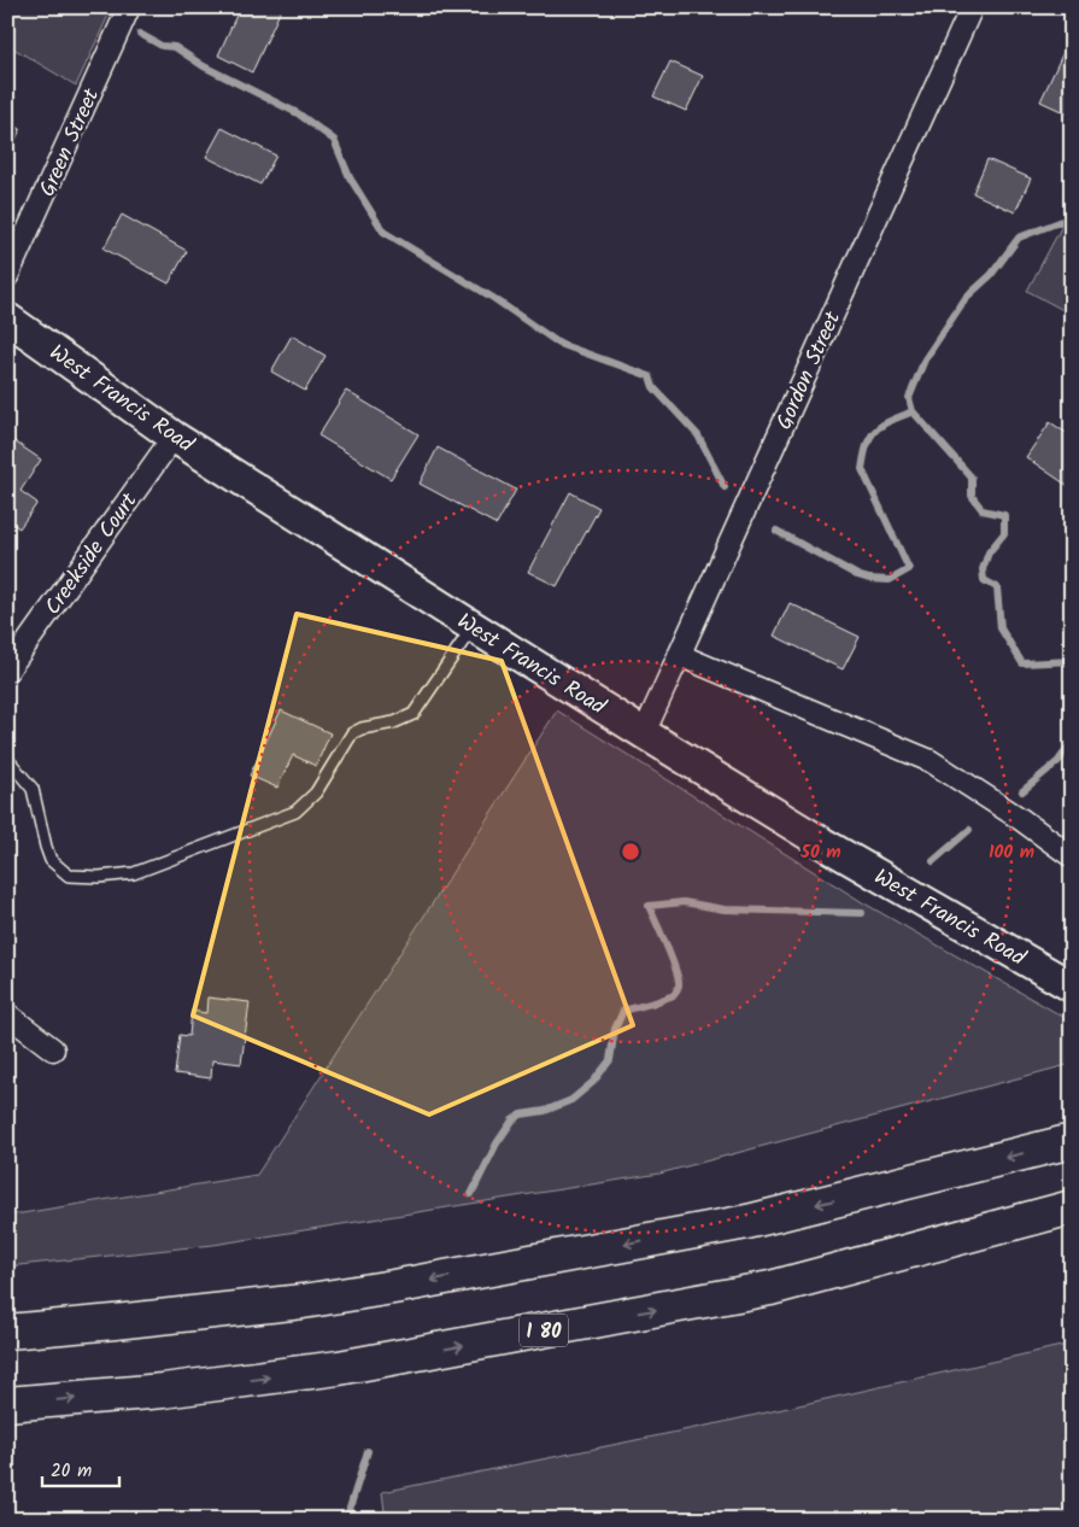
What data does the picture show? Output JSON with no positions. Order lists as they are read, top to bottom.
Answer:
{
  "streets": {
    "highway": ["I 80"],
    "street": [
      "Green Street",
      "Gordon Street",
      "West Francis Road",
      "Creekside Court"
    ]
  },
  "crossings": [
    ["Gordon Street", "West Francis Road"],
    ["West Francis Road", "Creekside Court"]
  ],
  "scale_bar": "20 m",
  "rings": ["50 m", "100 m"]
}
